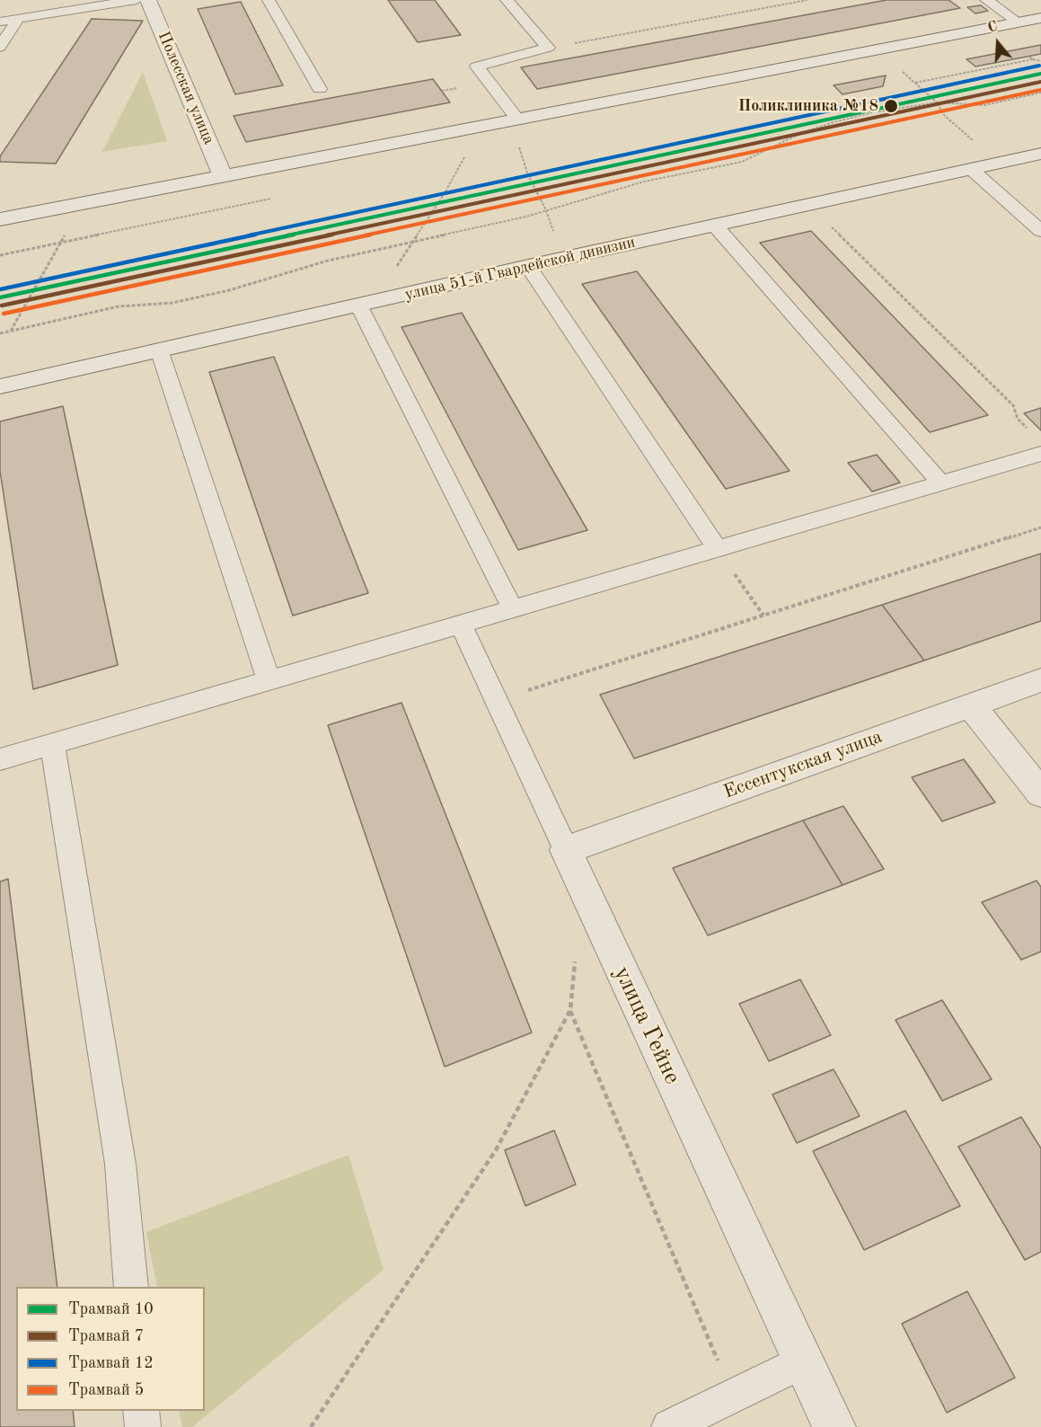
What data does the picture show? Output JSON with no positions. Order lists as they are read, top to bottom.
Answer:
{
  "streets": {
    "main road": [
      "Полесская улица",
      "улица 51-й Гвардейской дивизии",
      "Ессентукская улица",
      "улица Гейне"
    ]
  },
  "crossings": [
    ["Ессентукская улица", "улица Гейне"]
  ],
  "places": ["Поликлиника №18"],
  "lines": [
    "tram line 12",
    "tram line 10",
    "tram line 7",
    "tram line 5"
  ],
  "legend": [
    "Трамвай 10",
    "Трамвай 7",
    "Трамвай 12",
    "Трамвай 5"
  ],
  "north": "top"
}
